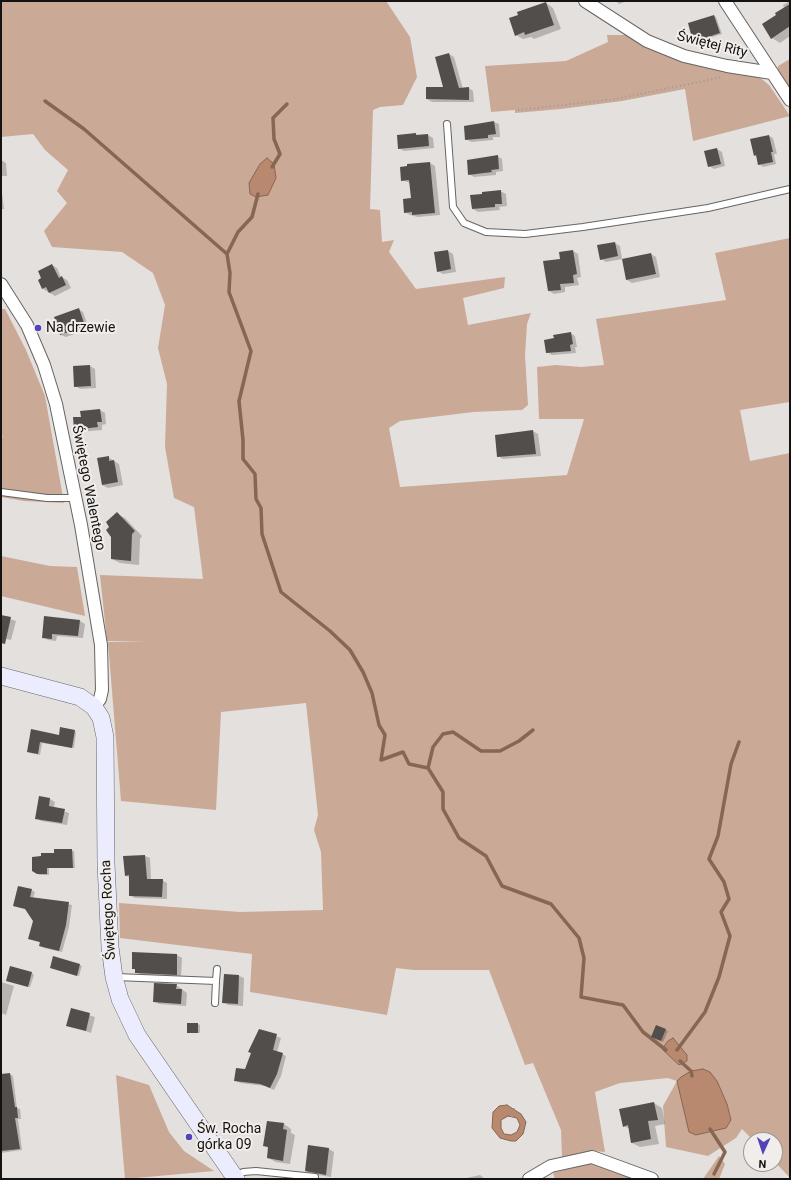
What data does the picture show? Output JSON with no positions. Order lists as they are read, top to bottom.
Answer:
{
  "streets": {
    "street": ["Świętej Rity", "Świętego Walentego", "Świętego Rocha"]
  },
  "crossings": [
    ["Świętego Walentego", "Świętego Rocha"]
  ],
  "places": ["Na drzewie", "Św. Rocha górka 09"],
  "north": "bottom"
}
